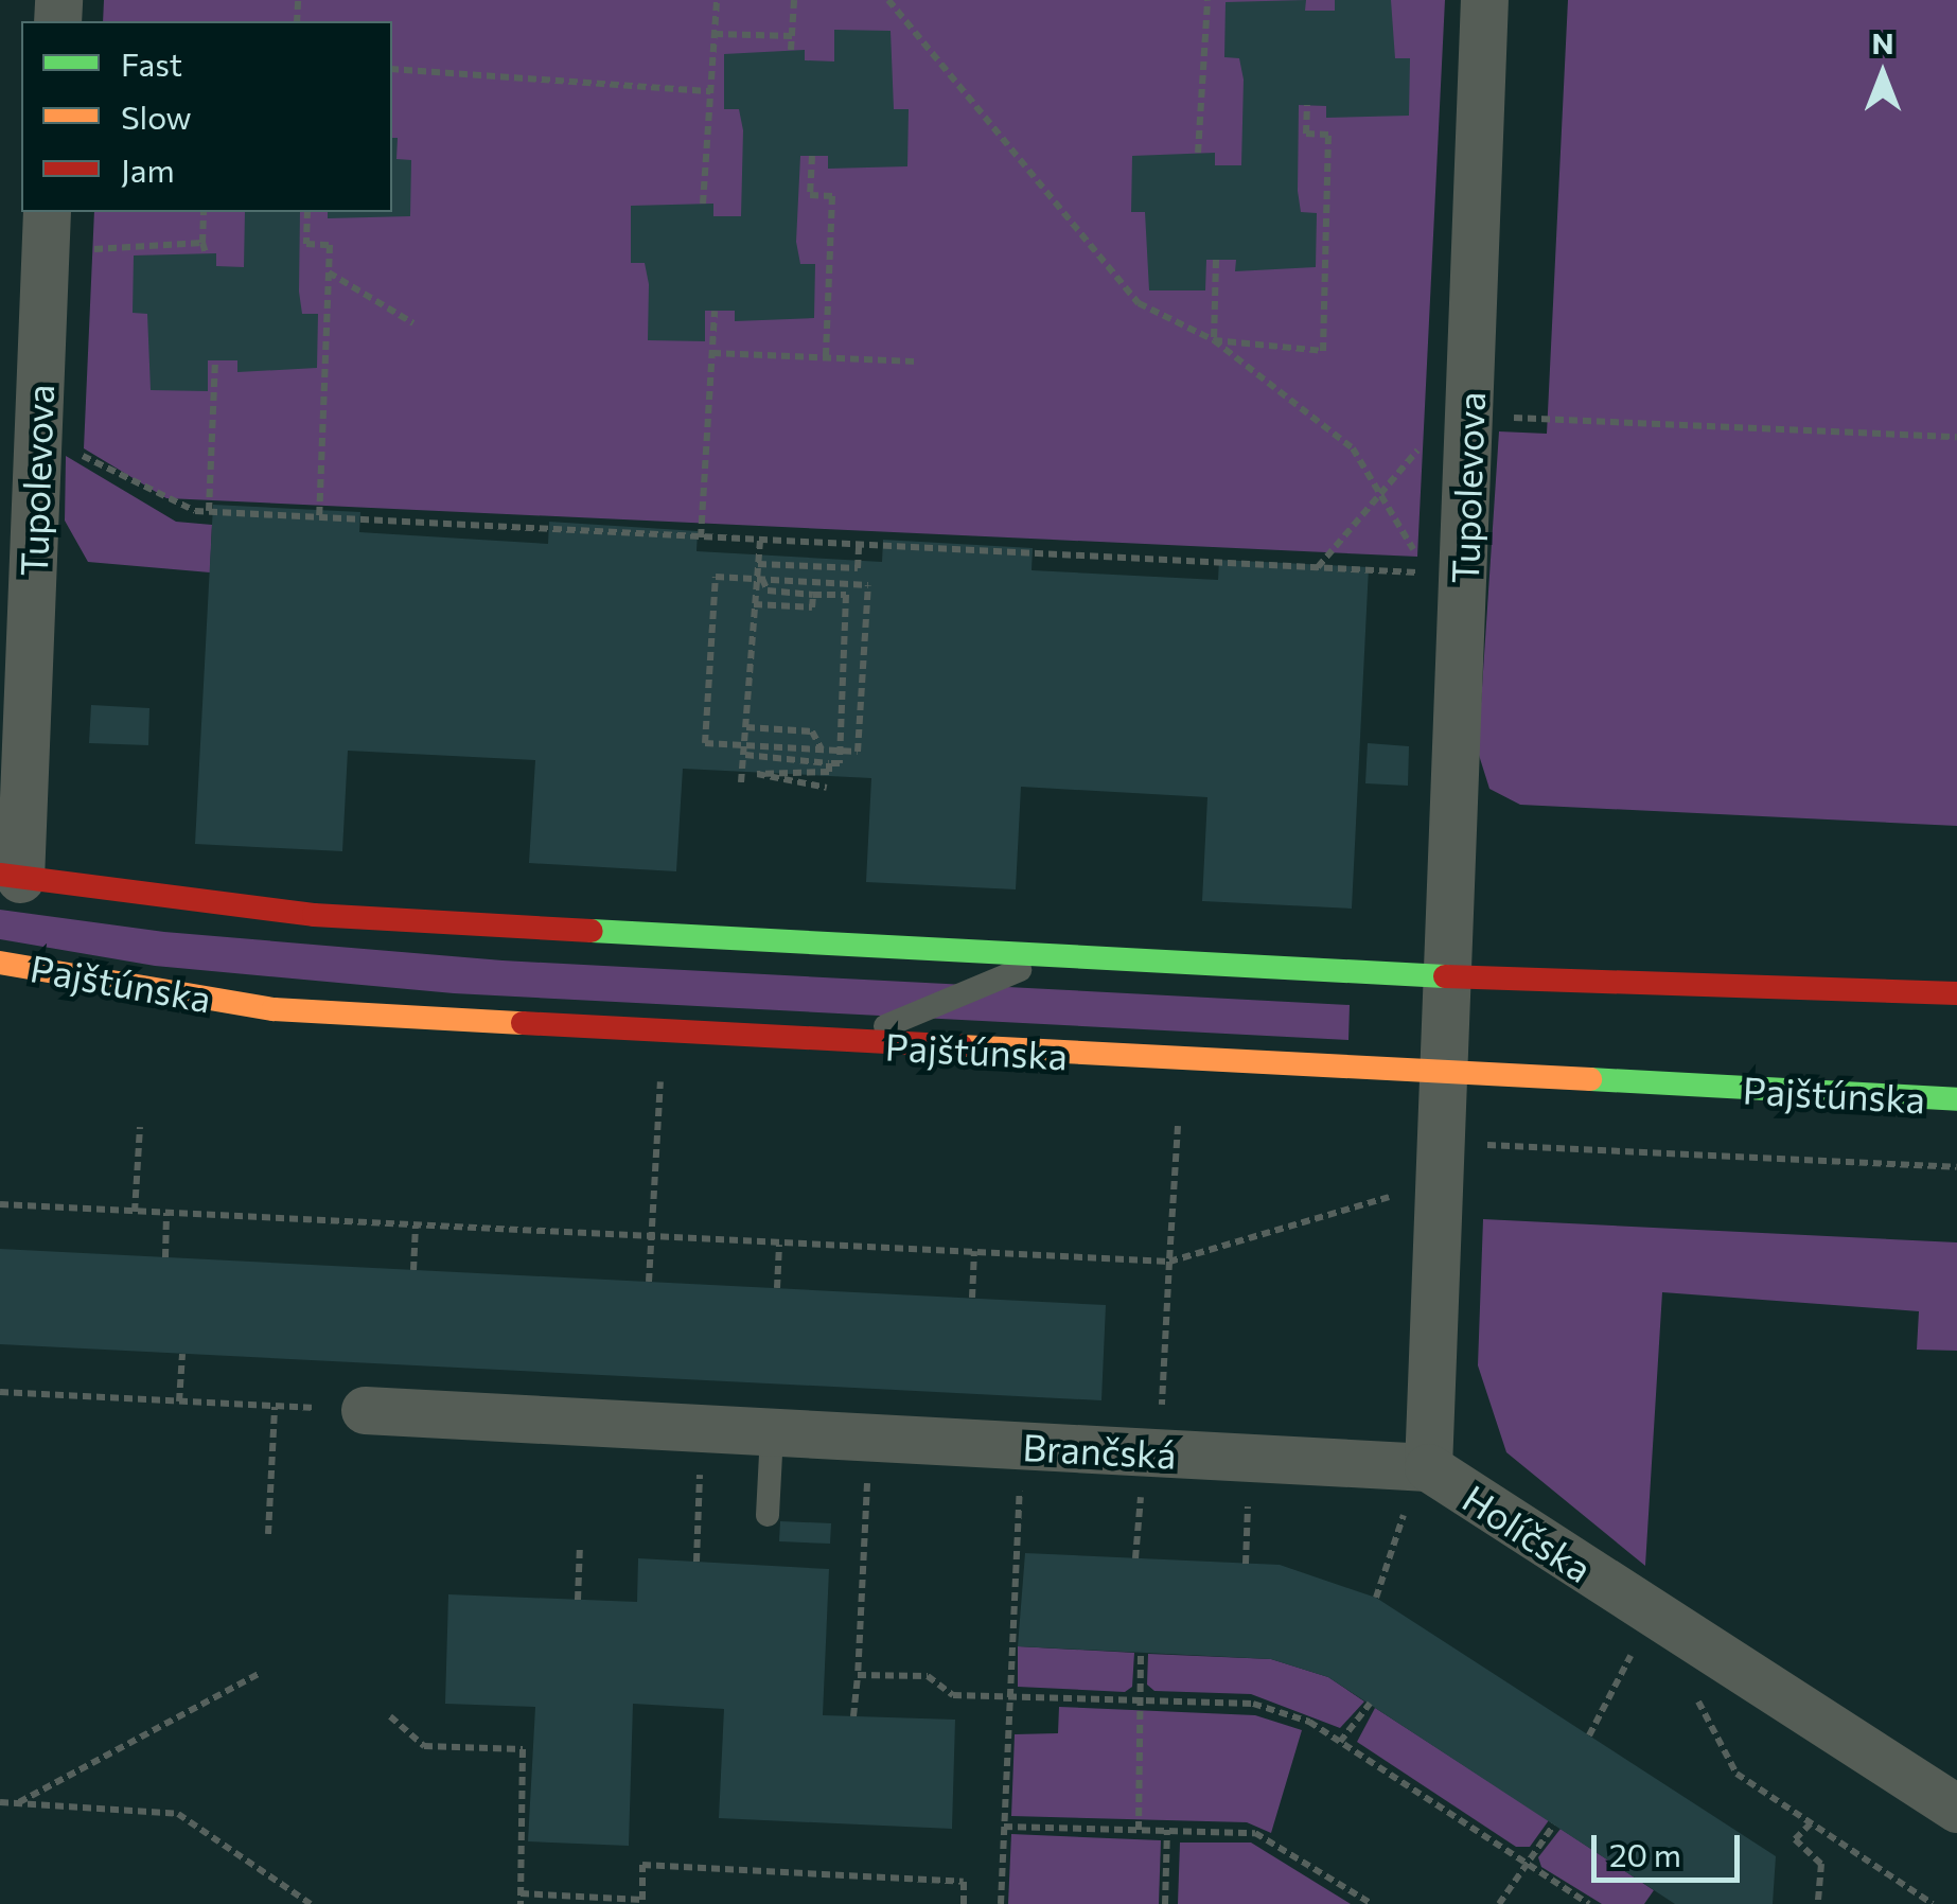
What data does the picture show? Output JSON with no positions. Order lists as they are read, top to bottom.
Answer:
{
  "streets": {
    "main road": ["Pajštúnska"],
    "street": ["Tupolevova", "Brančská", "Holíčska"]
  },
  "crossings": [
    ["Tupolevova", "Pajštúnska"],
    ["Tupolevova", "Holíčska"],
    ["Pajštúnska", "Holíčska"],
    ["Brančská", "Holíčska"]
  ],
  "legend": ["Fast", "Slow", "Jam"],
  "scale_bar": "20 m",
  "north": "top"
}
